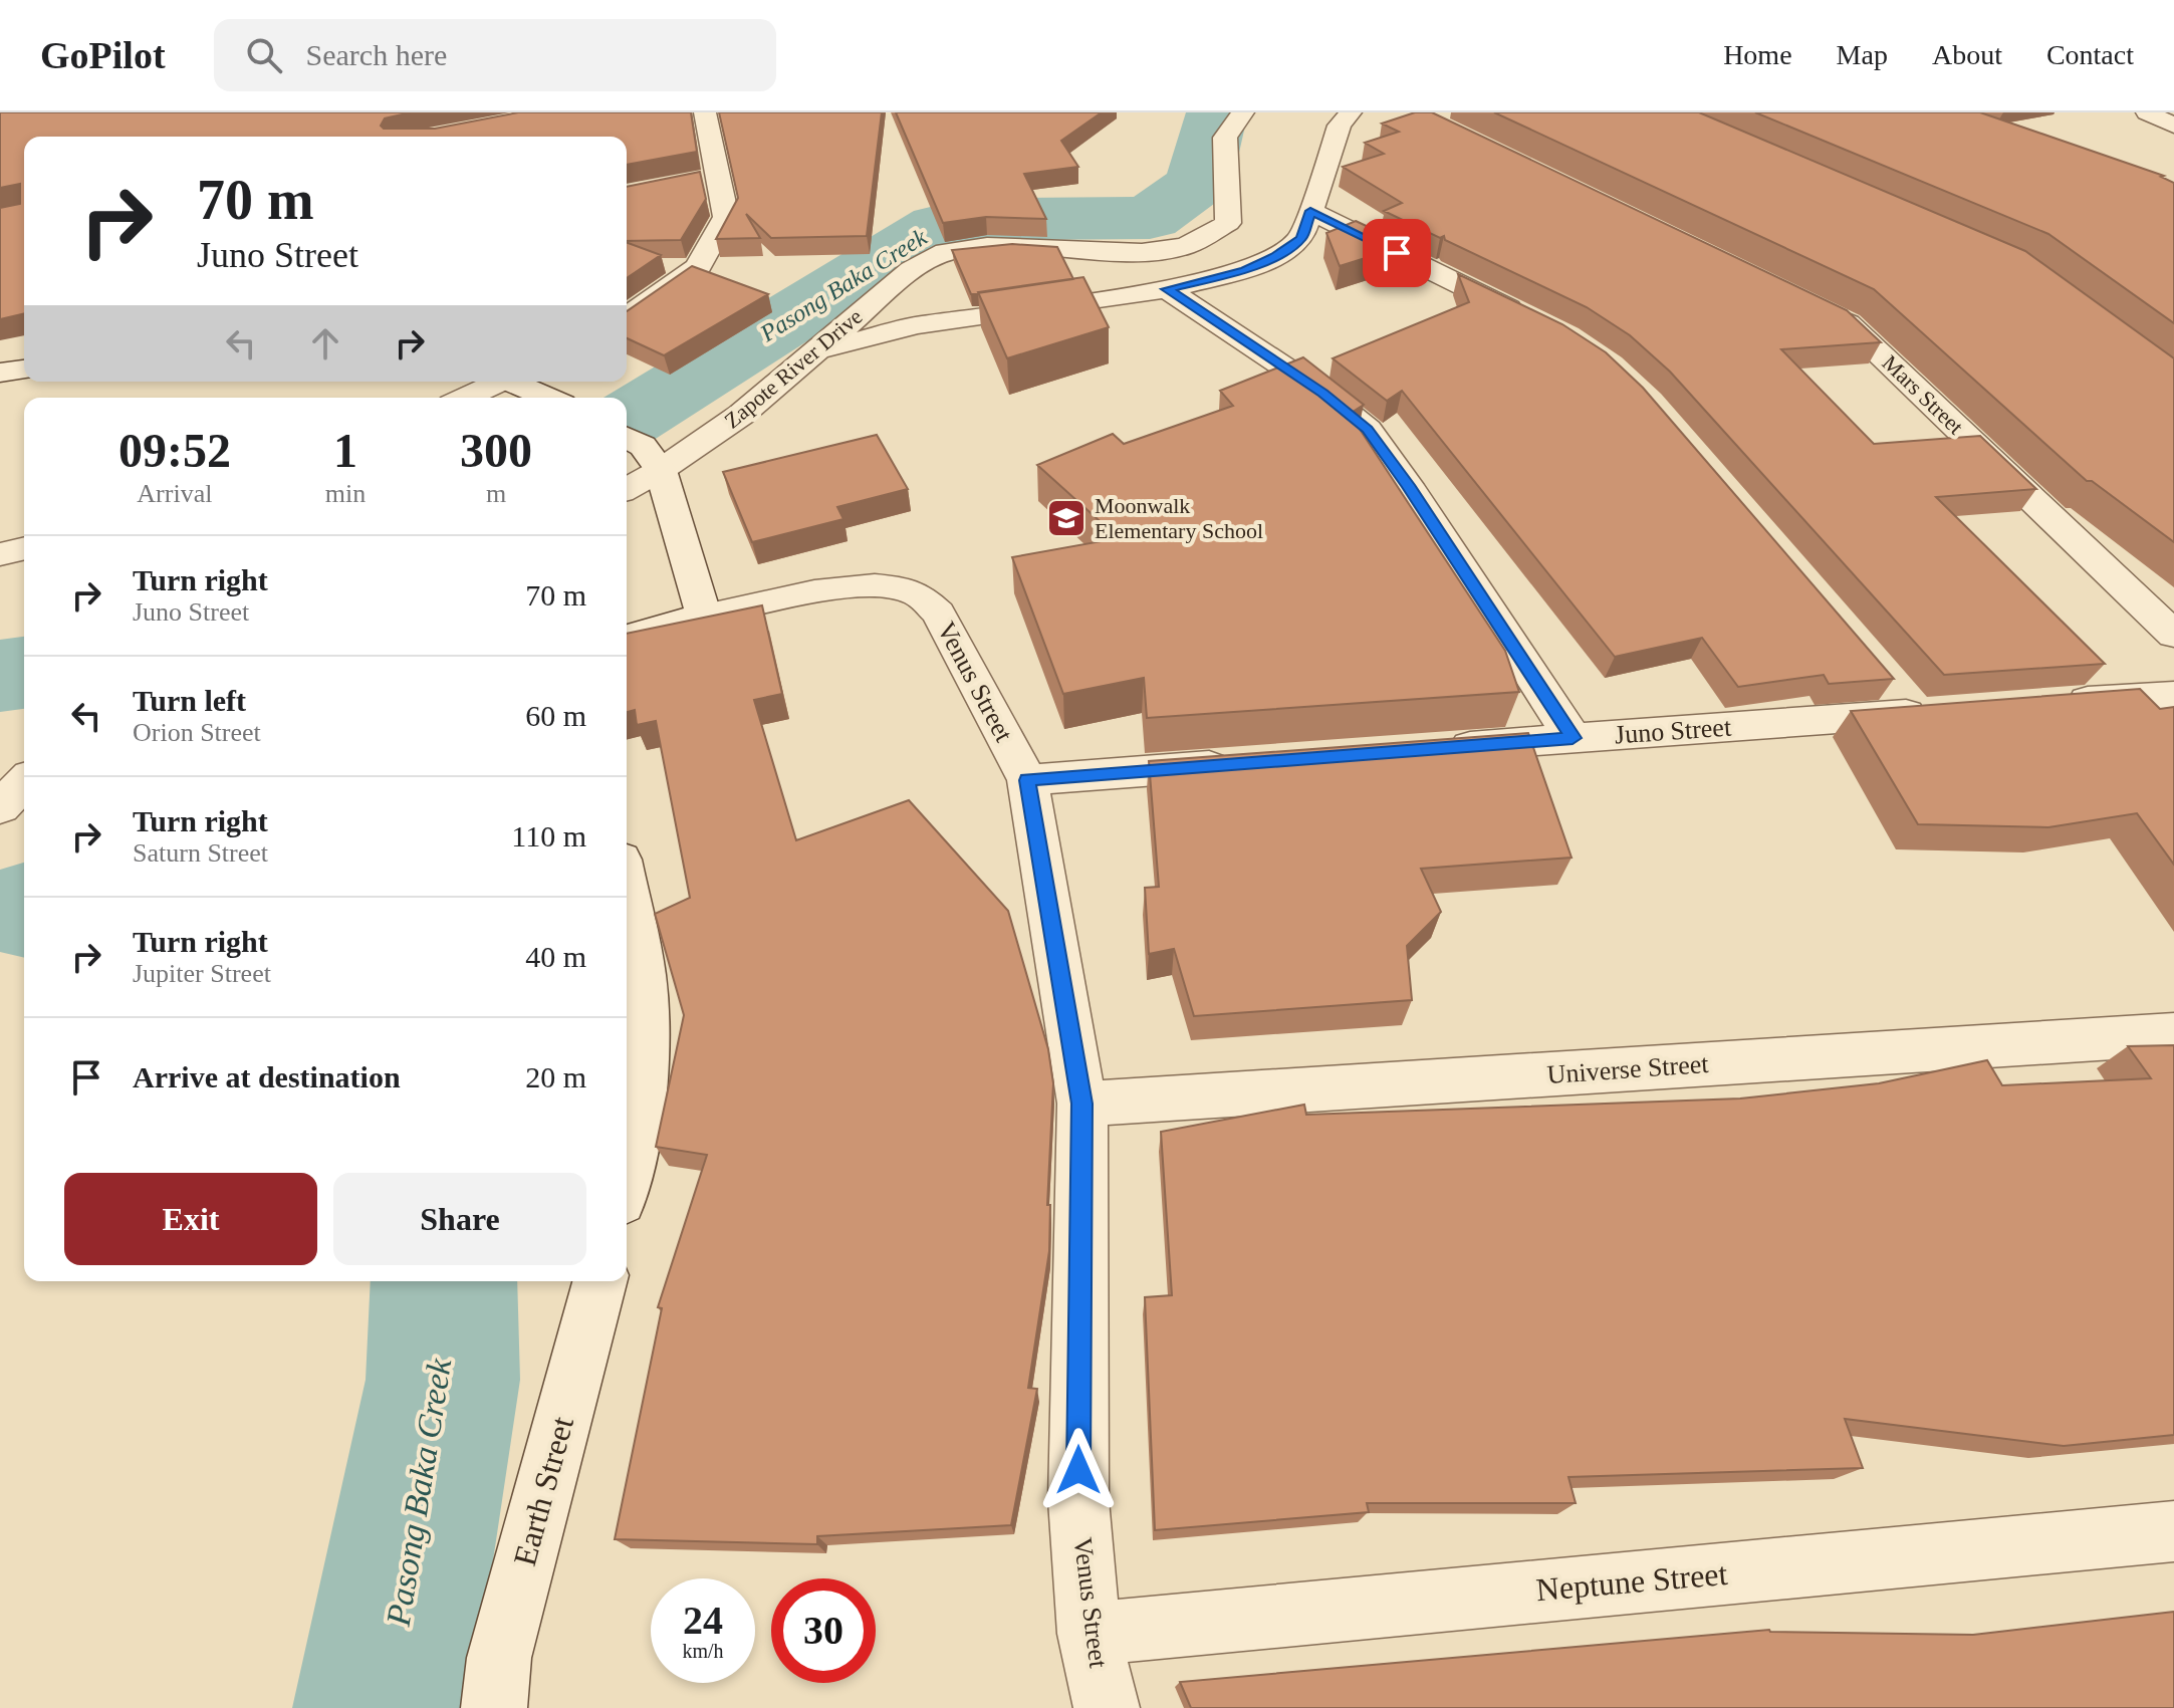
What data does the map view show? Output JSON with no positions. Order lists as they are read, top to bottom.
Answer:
{
  "streets": {
    "street": [
      "Zapote River Drive",
      "Mars Street",
      "Venus Street",
      "Juno Street",
      "Universe Street",
      "Earth Street",
      "Neptune Street"
    ]
  },
  "crossings": [
    ["Venus Street", "Universe Street"],
    ["Venus Street", "Neptune Street"]
  ],
  "water": ["Pasong Baka Creek"],
  "places": {
    "school or university": ["Moonwalk Elementary School"]
  },
  "page": {
    "header": "GoPilot",
    "search": "Search here",
    "nav": [
      "Home",
      "Map",
      "About",
      "Contact"
    ],
    "turn": ["70 m", "Juno Street"],
    "eta": [
      "09:52",
      "Arrival",
      "1",
      "min",
      "300",
      "m"
    ],
    "list": [
      {
        "name": "Turn right",
        "note": "Juno Street",
        "value": "70 m"
      },
      {
        "name": "Turn left",
        "note": "Orion Street",
        "value": "60 m"
      },
      {
        "name": "Turn right",
        "note": "Saturn Street",
        "value": "110 m"
      },
      {
        "name": "Turn right",
        "note": "Jupiter Street",
        "value": "40 m"
      },
      {
        "name": "Arrive at destination",
        "value": "20 m"
      }
    ],
    "buttons": ["Exit", "Share"],
    "speed": "24 km/h",
    "limit": "30"
  }
}
